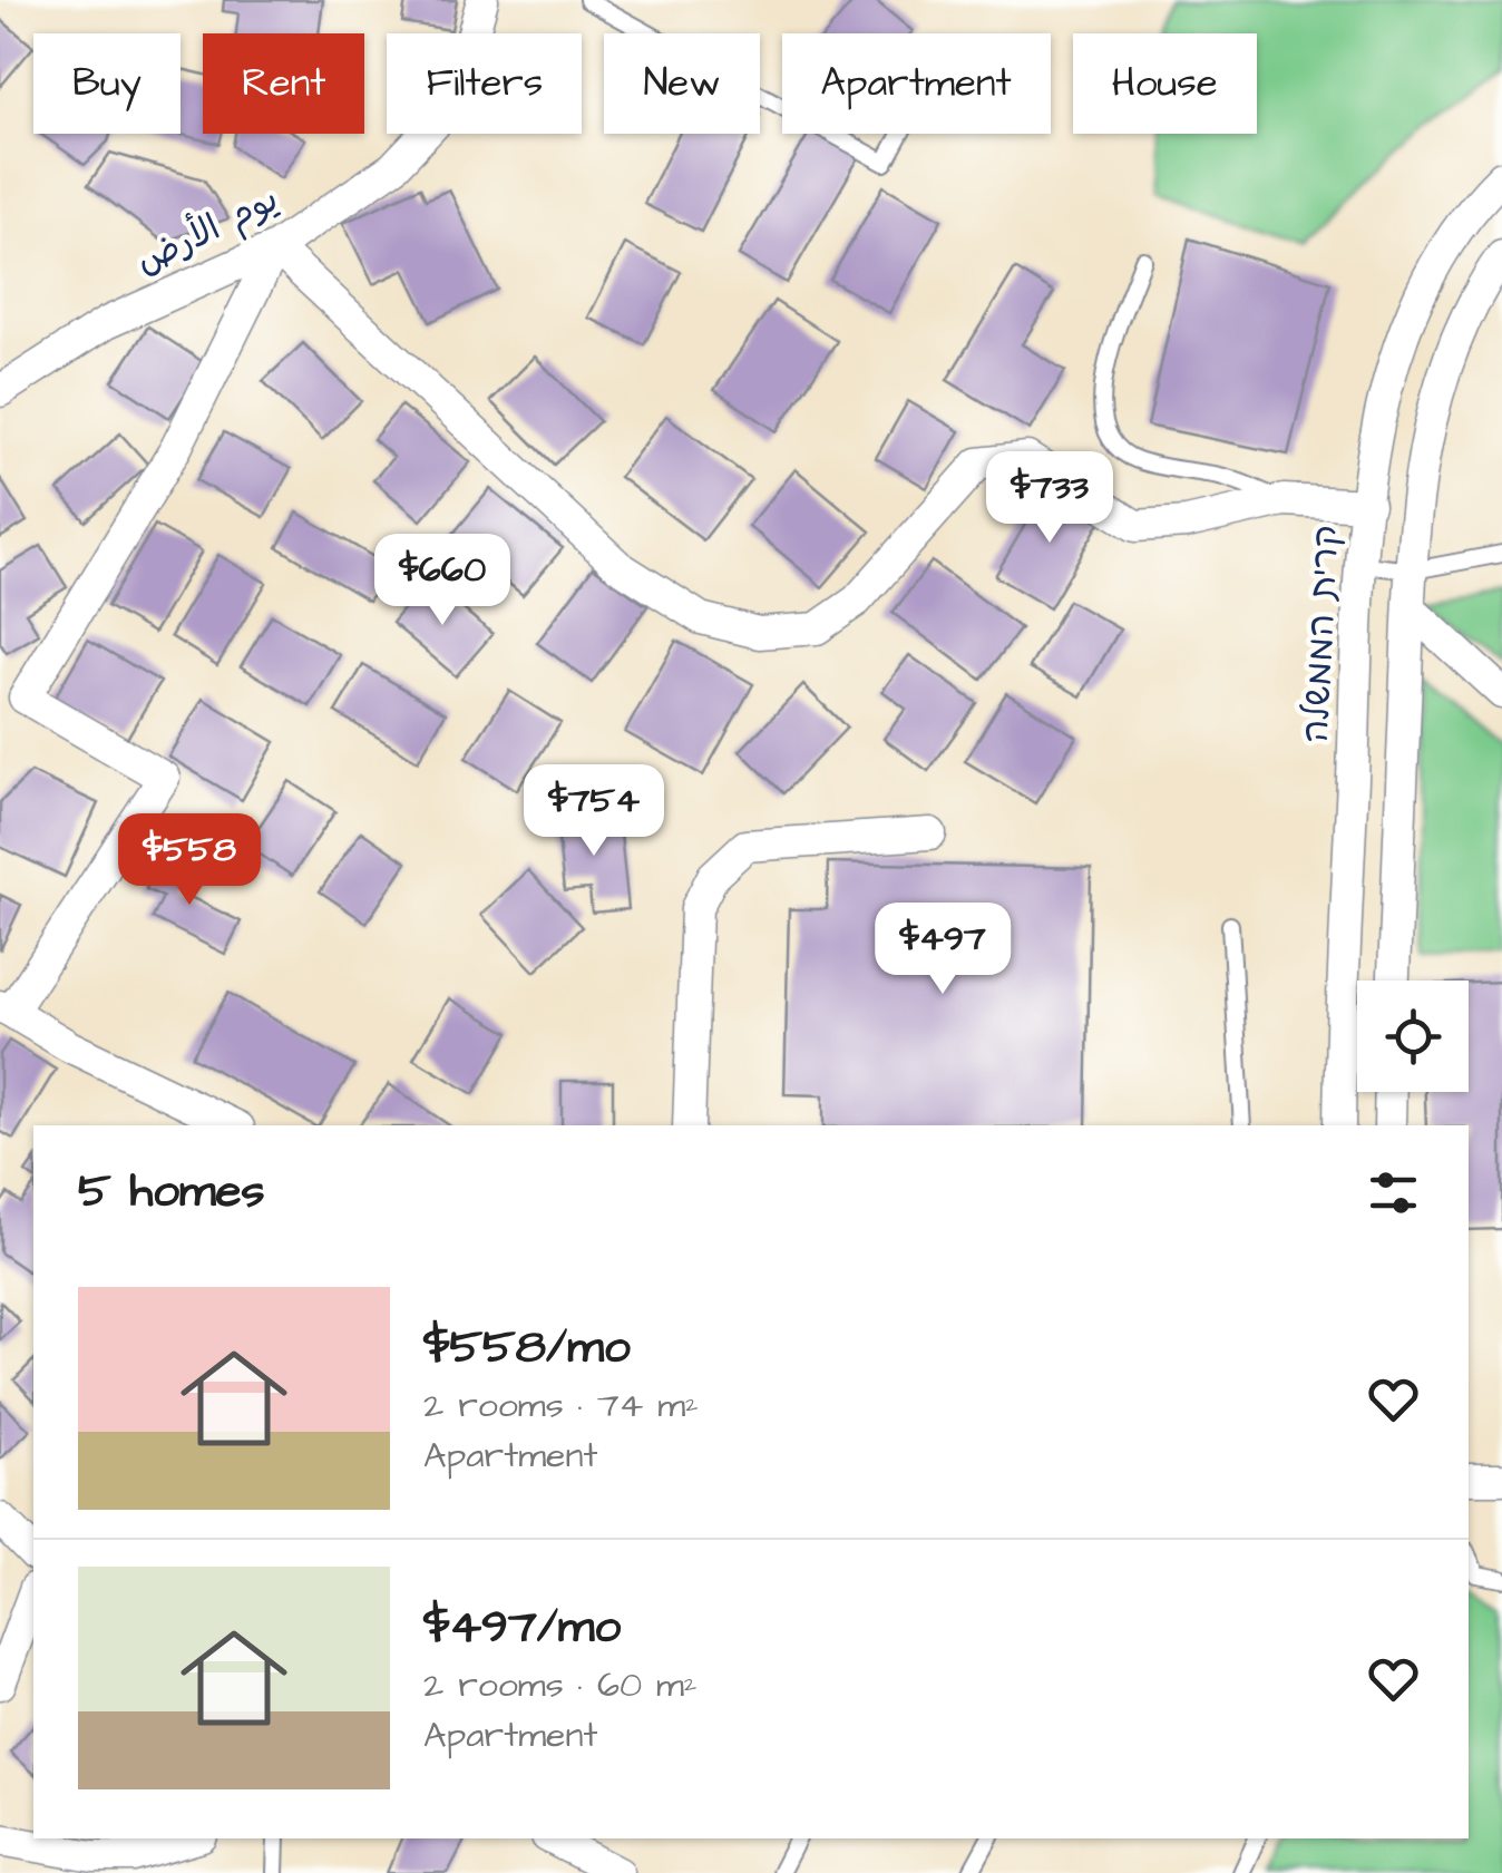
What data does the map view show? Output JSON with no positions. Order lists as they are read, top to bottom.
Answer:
{
  "streets": {
    "street": ["يوم الأرض", "קרית הממשלה"]
  },
  "page": {
    "chip": [
      "Buy",
      "Rent",
      "Filters",
      "New",
      "Apartment",
      "House"
    ],
    "price": [
      "$733",
      "$660",
      "$754",
      "$558",
      "$497"
    ],
    "heading": "5 homes",
    "list": [
      {
        "name": "$558/mo",
        "note": "2 rooms · 74 m² · Apartment"
      },
      {
        "name": "$497/mo",
        "note": "2 rooms · 60 m² · Apartment"
      }
    ]
  }
}
